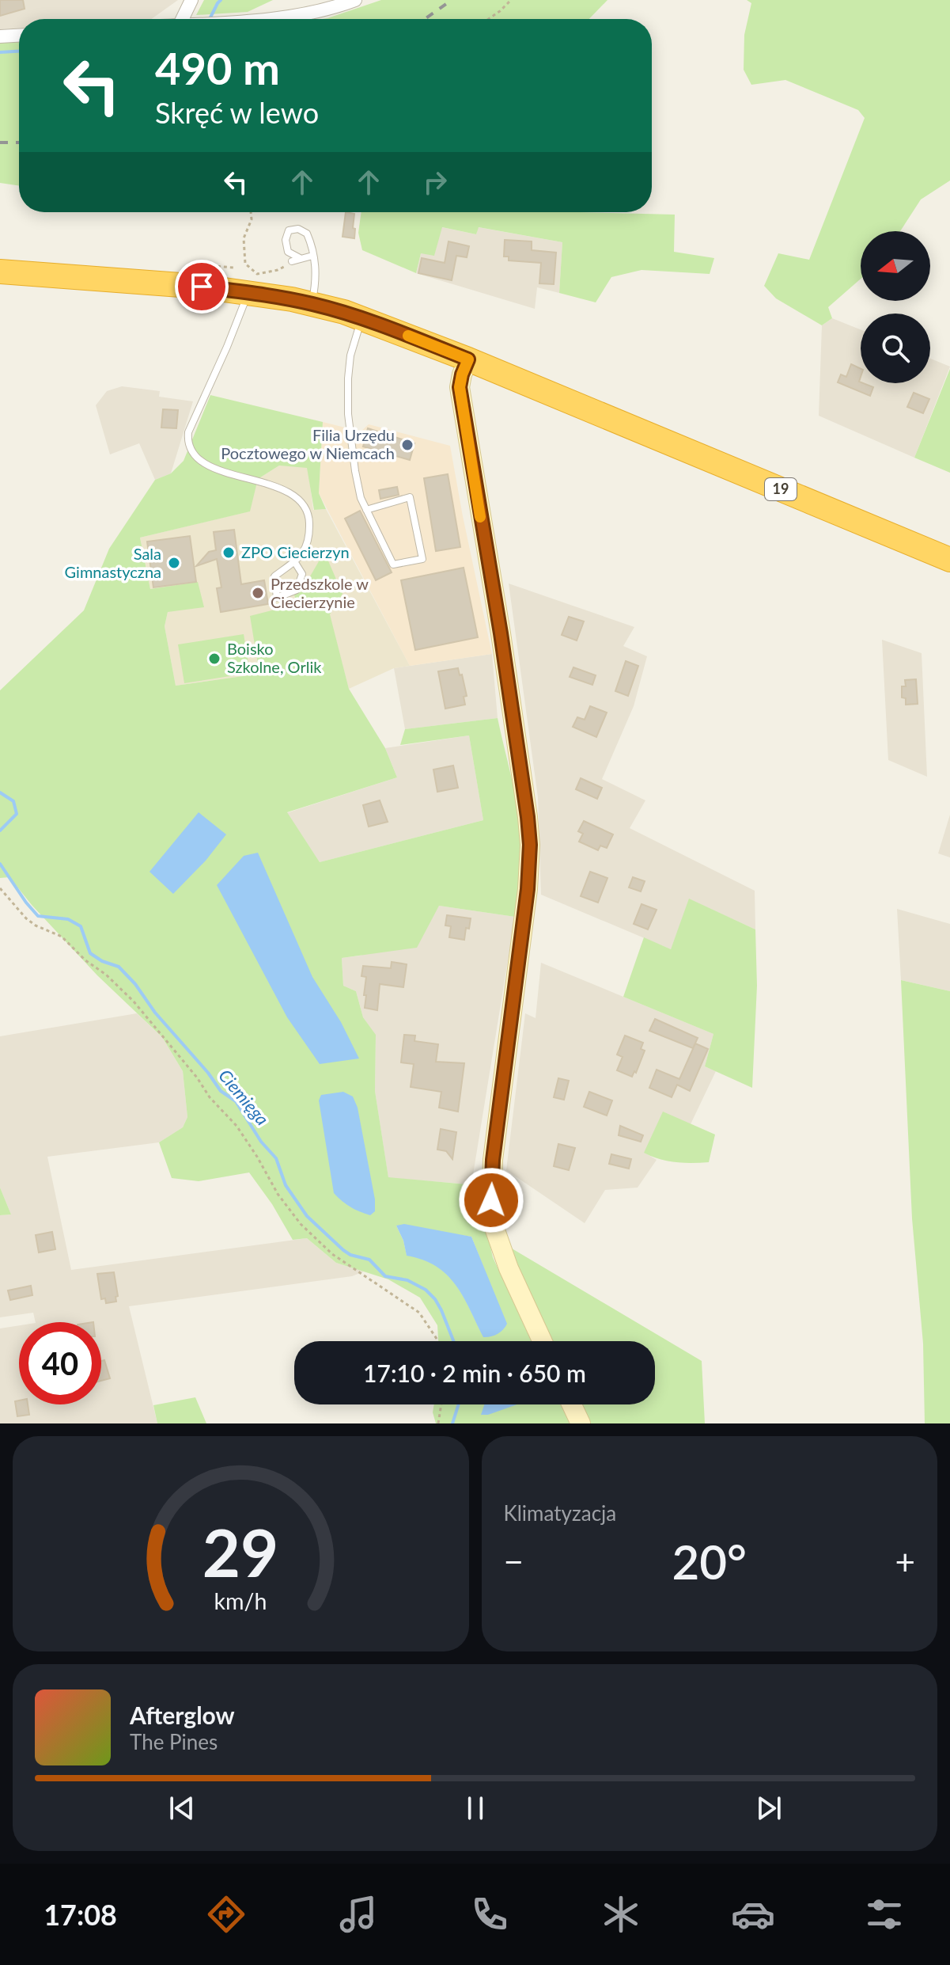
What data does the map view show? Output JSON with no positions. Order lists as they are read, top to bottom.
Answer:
{
  "streets": {
    "highway": ["19"]
  },
  "water": ["Ciemięga"],
  "places": [
    "Filia Urzędu Pocztowego w Niemcach",
    "ZPO Ciecierzyn",
    "Sala Gimnastyczna",
    "Przedszkole w Ciecierzynie",
    "Boisko Szkolne, Orlik"
  ],
  "north": "left",
  "page": {
    "turn": ["490 m", "Skręć w lewo"],
    "limit": "40",
    "trip": "17:10 · 2 min · 650 m",
    "tile": "Klimatyzacja",
    "heat": ["−", "20°", "+"],
    "song": ["Afterglow", "The Pines"],
    "tabs": "17:08",
    "gauge": ["29", "km/h"]
  }
}
